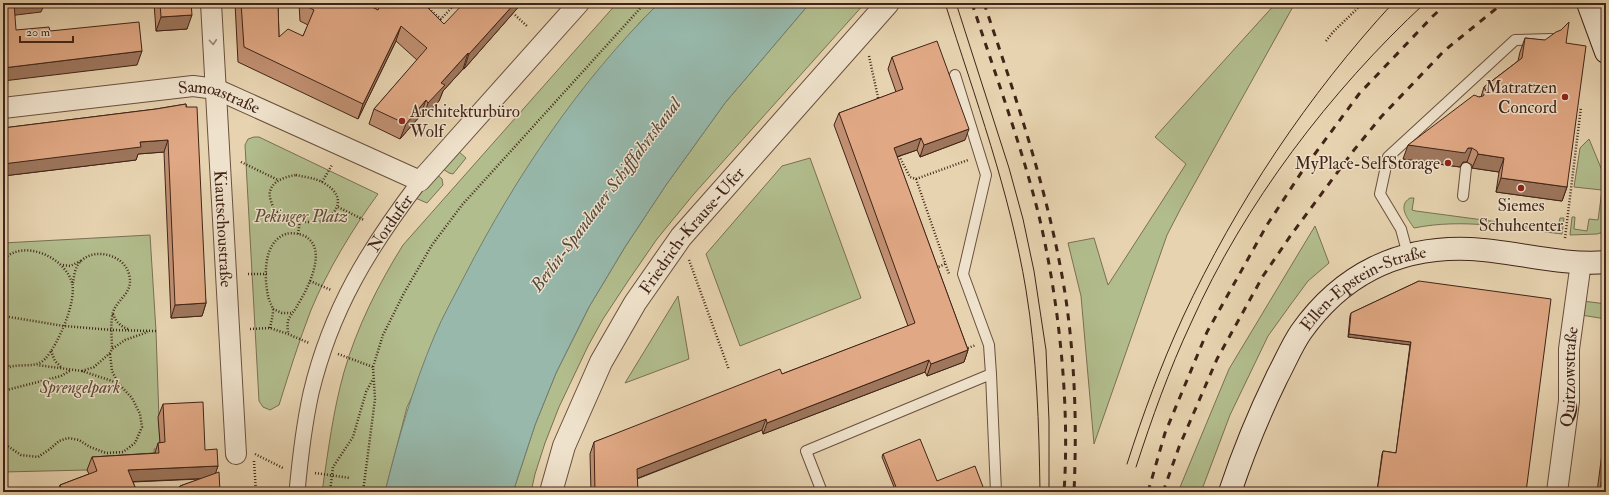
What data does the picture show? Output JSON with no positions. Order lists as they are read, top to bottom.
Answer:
{
  "streets": {
    "street": [
      "Samoastraße",
      "Nordufer",
      "Kiautschoustraße",
      "Friedrich-Krause-Ufer",
      "Ellen-Epstein-Straße",
      "Quitzowstraße"
    ]
  },
  "crossings": [
    ["Samoastraße", "Nordufer"],
    ["Samoastraße", "Kiautschoustraße"],
    ["Ellen-Epstein-Straße", "Quitzowstraße"]
  ],
  "water": ["Berlin-Spandauer Schifffahrtskanal"],
  "parks": ["Pekinger Platz", "Sprengelpark"],
  "places": [
    "Matratzen Concord",
    "Architekturbüro Wolf",
    "MyPlace-SelfStorage",
    "Siemes Schuhcenter"
  ],
  "scale_bar": "20 m"
}
